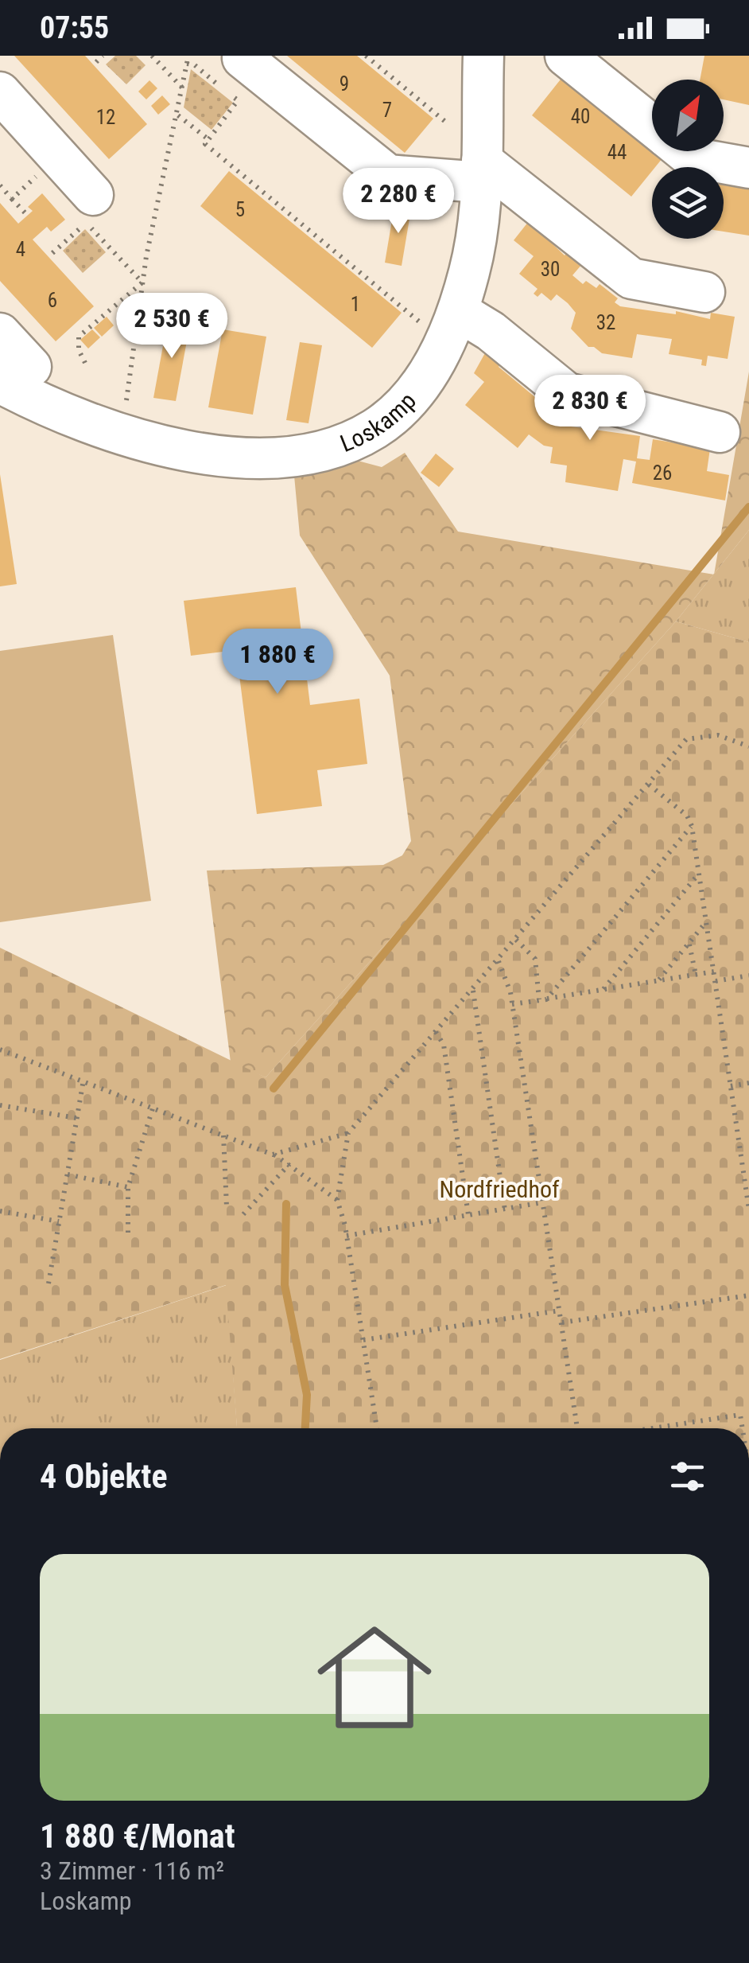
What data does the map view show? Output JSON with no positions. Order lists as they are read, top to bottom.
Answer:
{
  "streets": {
    "street": ["Loskamp"]
  },
  "parks": ["Nordfriedhof"],
  "house_numbers": [
    "9",
    "7",
    "40",
    "12",
    "44",
    "5",
    "4",
    "30",
    "6",
    "1",
    "32",
    "26"
  ],
  "north": "top right",
  "page": {
    "status": "07:55",
    "price": [
      "2 280 €",
      "2 530 €",
      "2 830 €",
      "1 880 €"
    ],
    "heading": "4 Objekte",
    "list": [
      {
        "name": "1 880 €/Monat",
        "note": "3 Zimmer · 116 m² · Loskamp"
      }
    ]
  }
}
